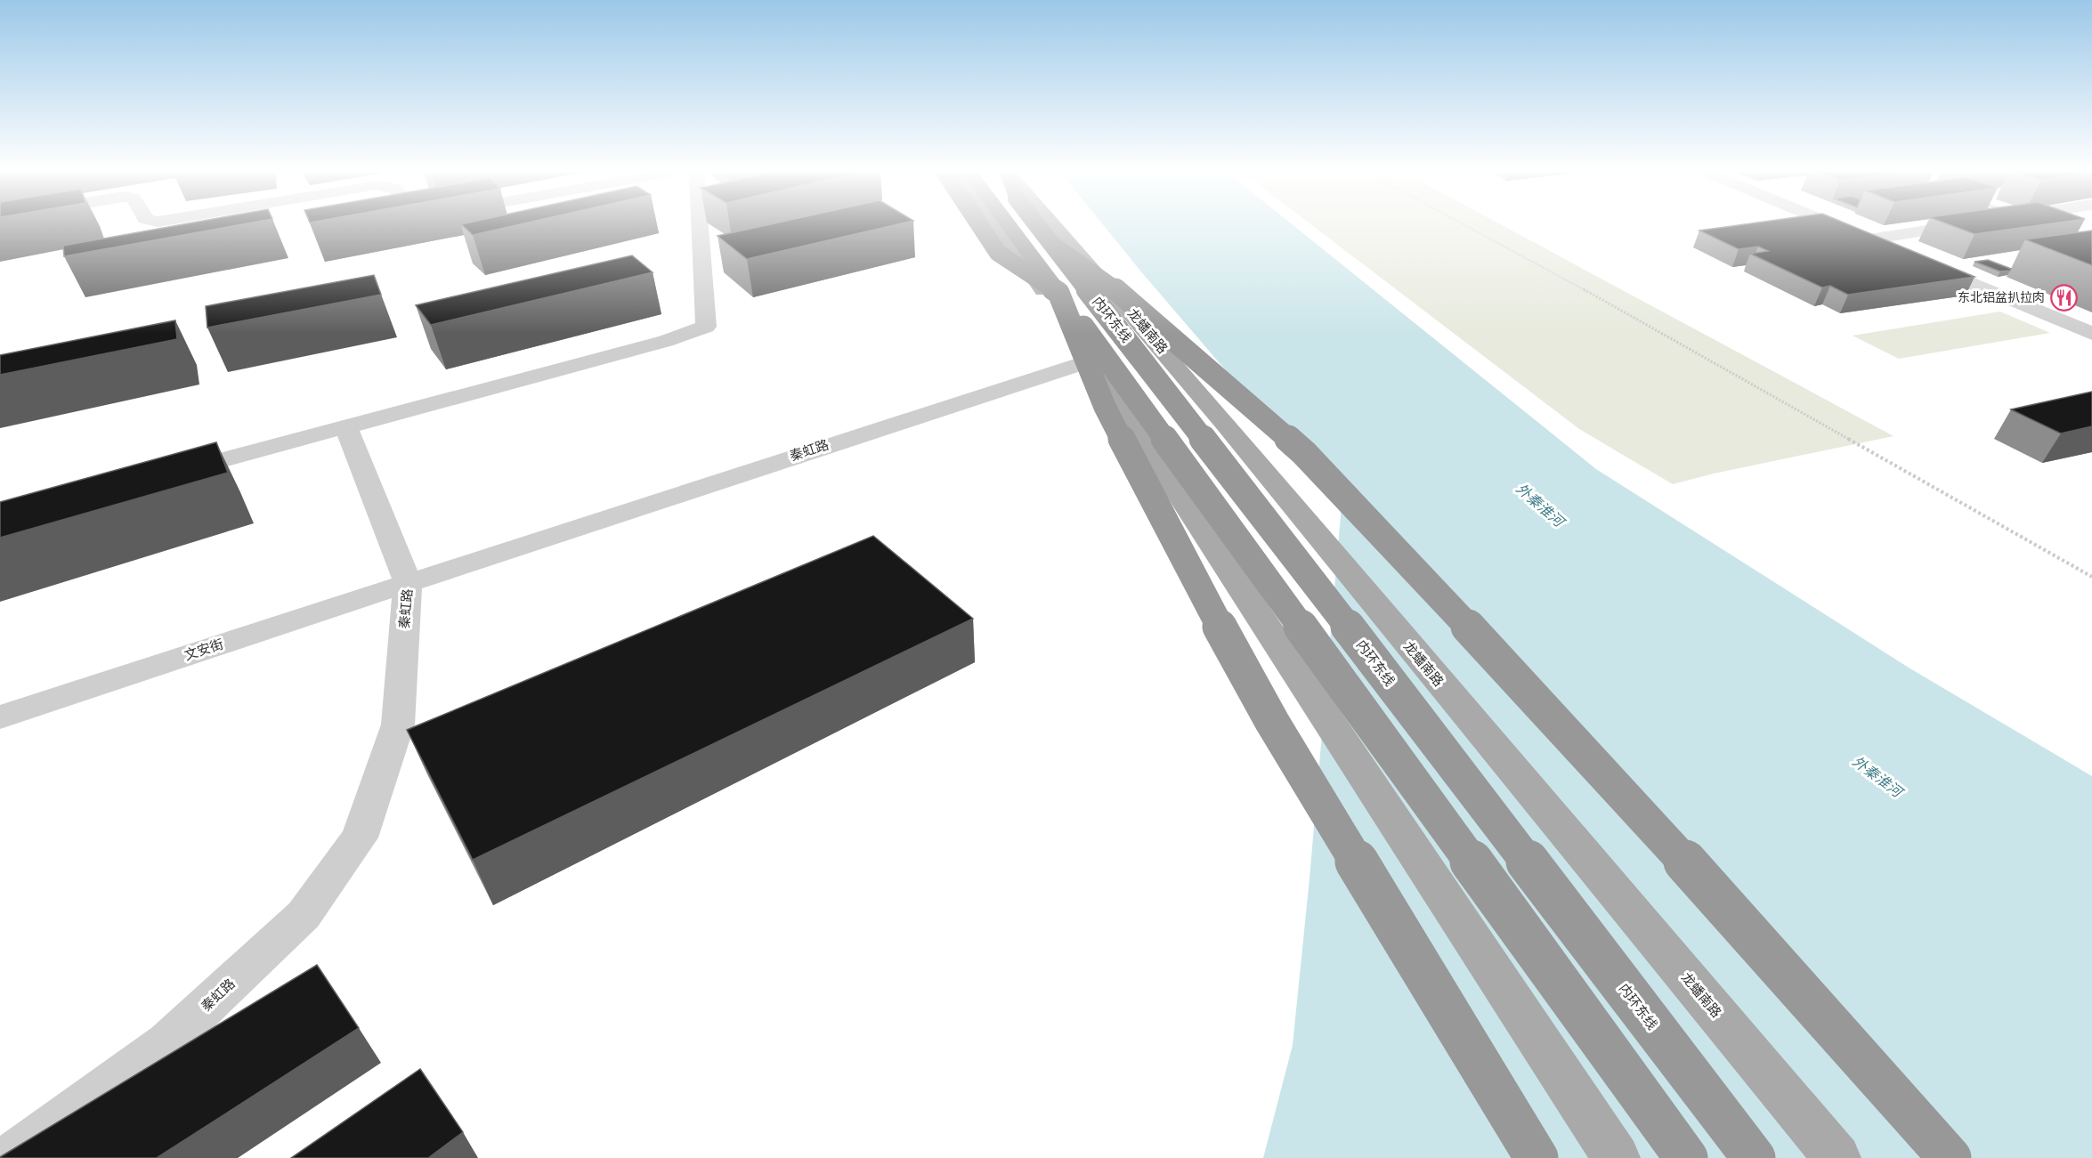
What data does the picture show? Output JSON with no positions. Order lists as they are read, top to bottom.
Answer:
{
  "streets": {
    "highway": ["内环东线"],
    "main road": ["龙蟠南路"],
    "street": ["秦虹路", "文安街"]
  },
  "crossings": [
    ["秦虹路", "文安街"]
  ],
  "water": ["外秦淮河"],
  "places": {
    "restaurant": ["东北铝盆扒拉肉"]
  }
}
